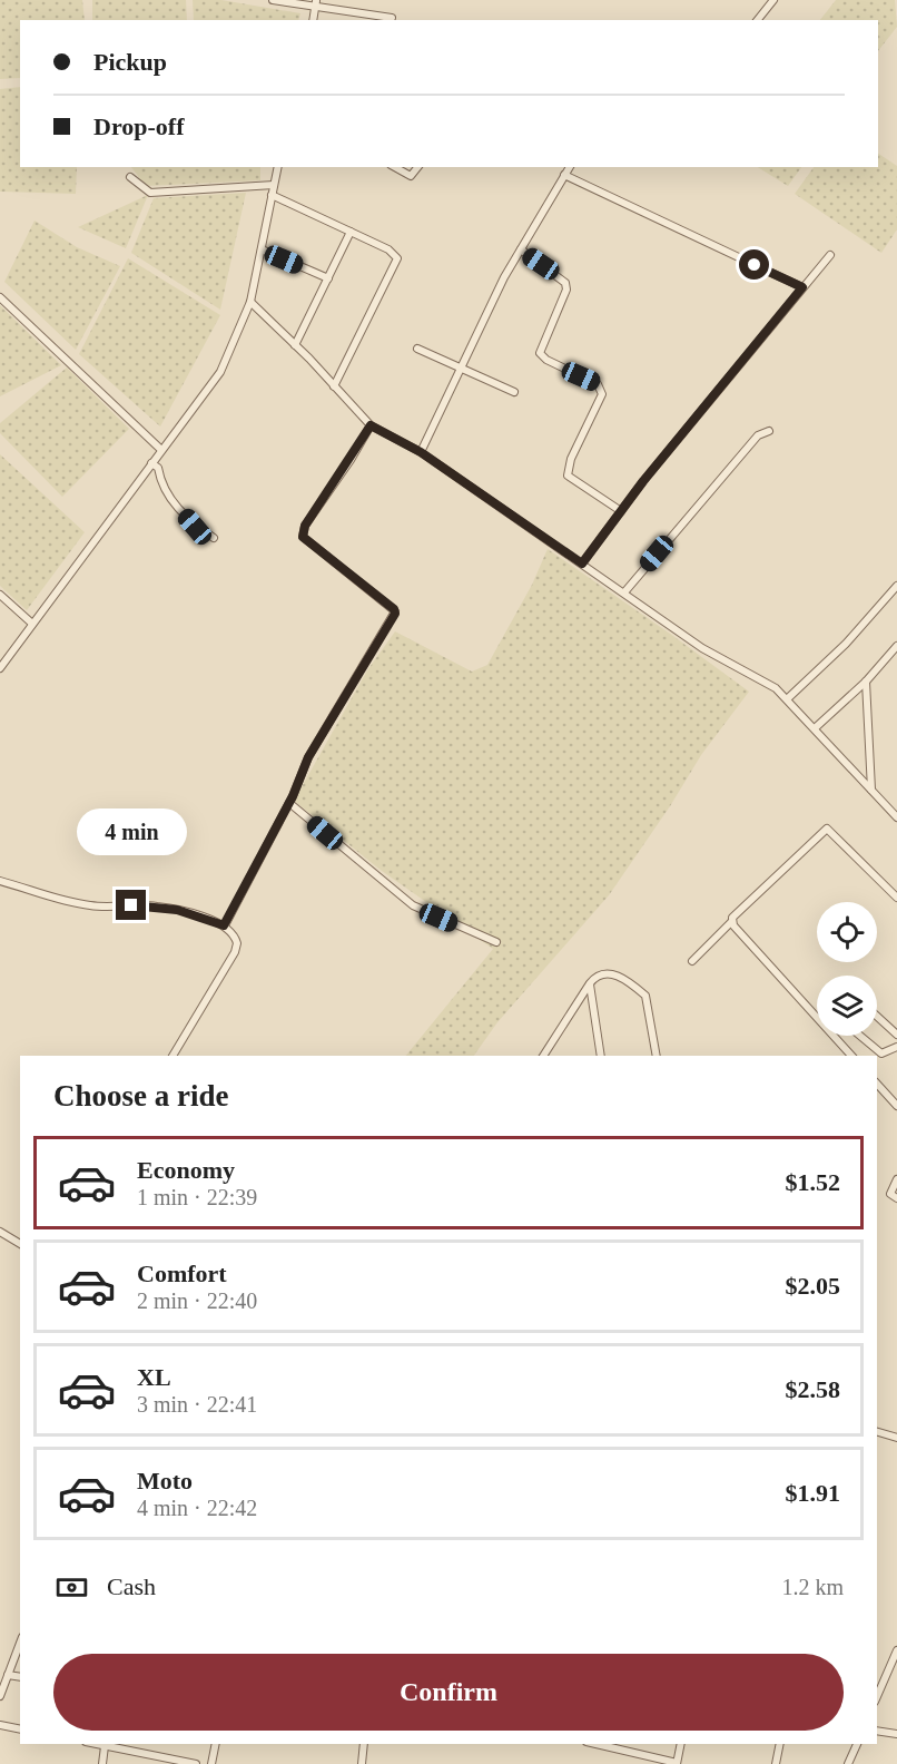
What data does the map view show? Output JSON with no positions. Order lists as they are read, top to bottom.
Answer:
{
  "page": {
    "banner": ["Pickup", "Drop-off"],
    "bubble": "4 min",
    "heading": "Choose a ride",
    "list": [
      {
        "name": "Economy",
        "note": "1 min · 22:39",
        "value": "$1.52"
      },
      {
        "name": "Comfort",
        "note": "2 min · 22:40",
        "value": "$2.05"
      },
      {
        "name": "XL",
        "note": "3 min · 22:41",
        "value": "$2.58"
      },
      {
        "name": "Moto",
        "note": "4 min · 22:42",
        "value": "$1.91"
      }
    ],
    "pay": ["Cash", "1.2 km"],
    "buttons": "Confirm"
  }
}
